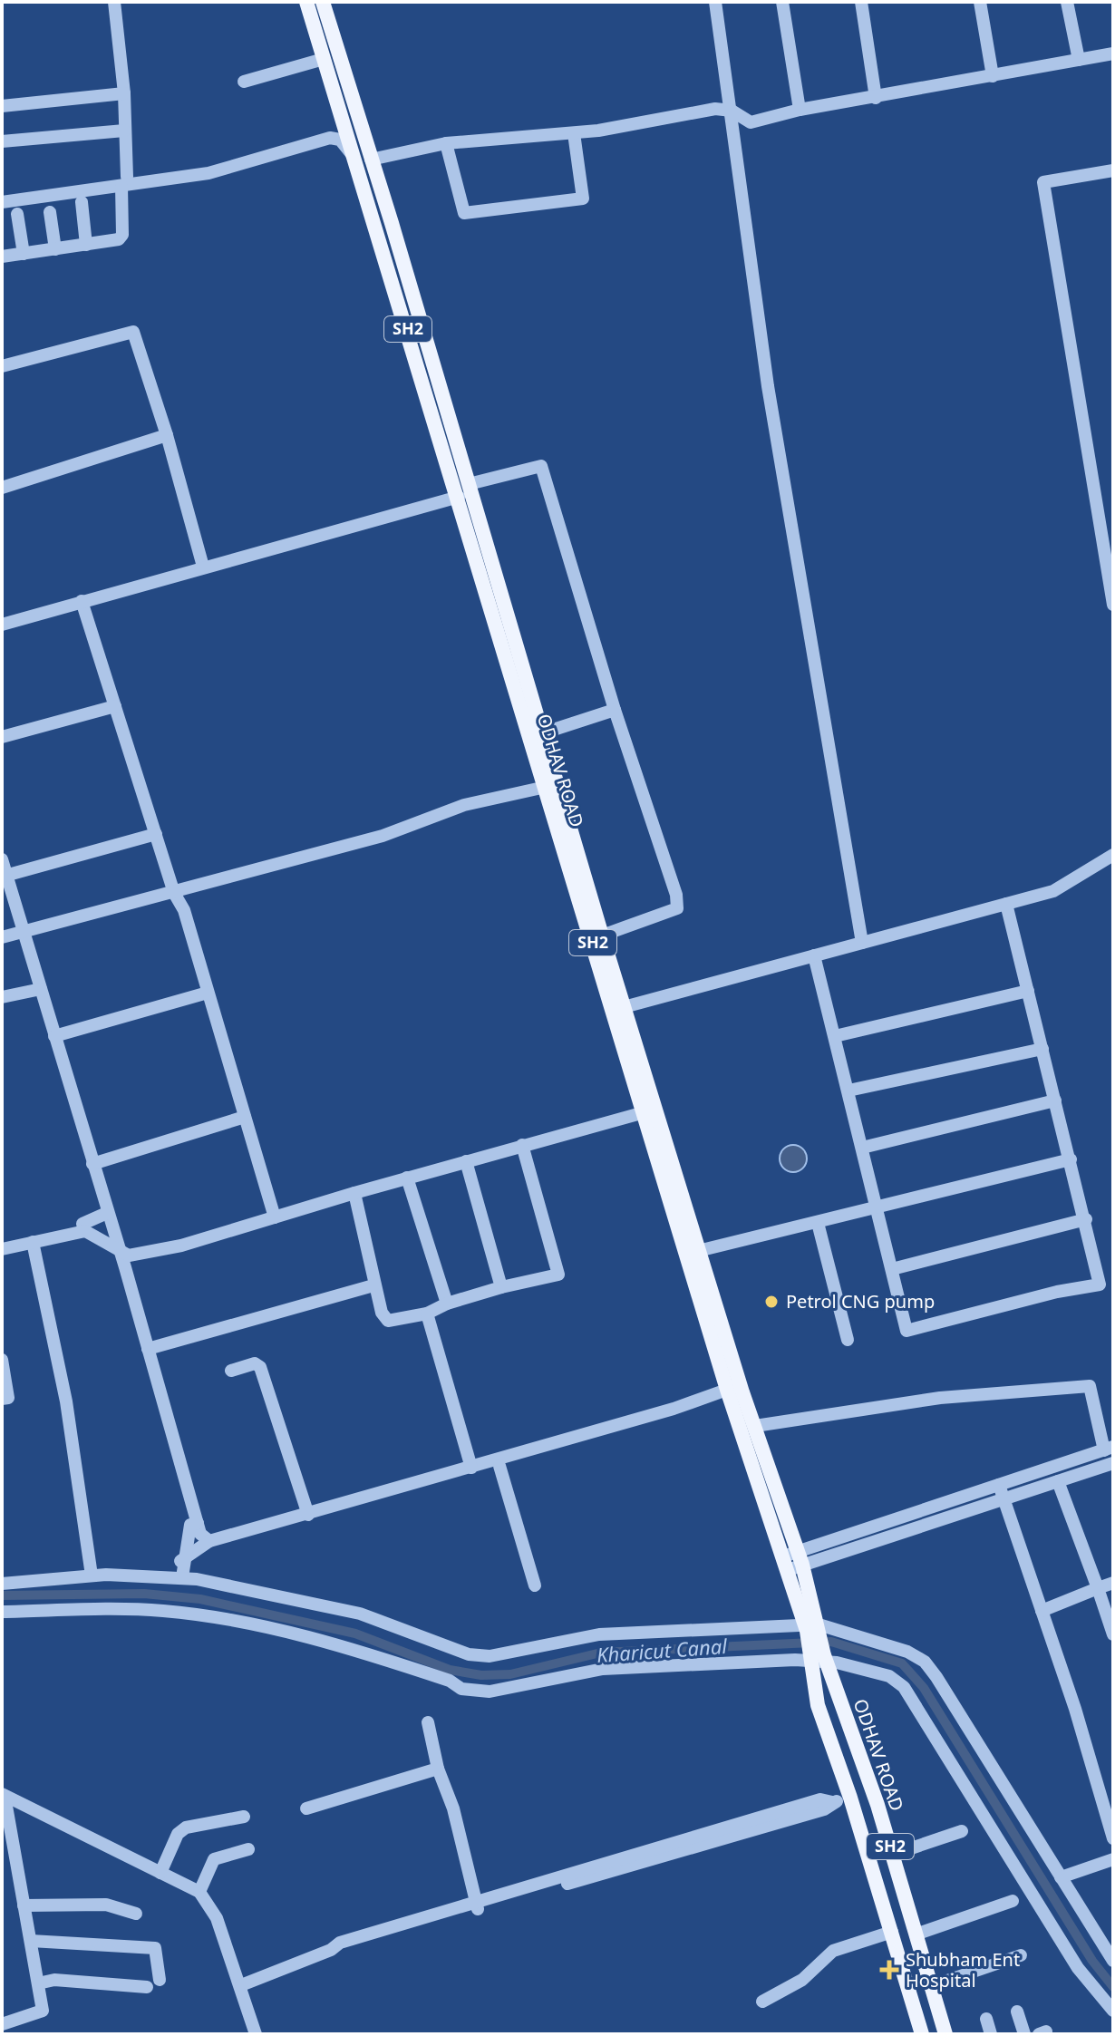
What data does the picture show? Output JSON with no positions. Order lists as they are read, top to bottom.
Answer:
{
  "streets": {
    "main road": ["SH2", "ODHAV ROAD"]
  },
  "crossings": [
    ["SH2", "ODHAV ROAD"]
  ],
  "water": ["Kharicut Canal"],
  "places": {
    "other": ["Petrol CNG pump"],
    "health": ["Shubham Ent Hospital"]
  }
}
